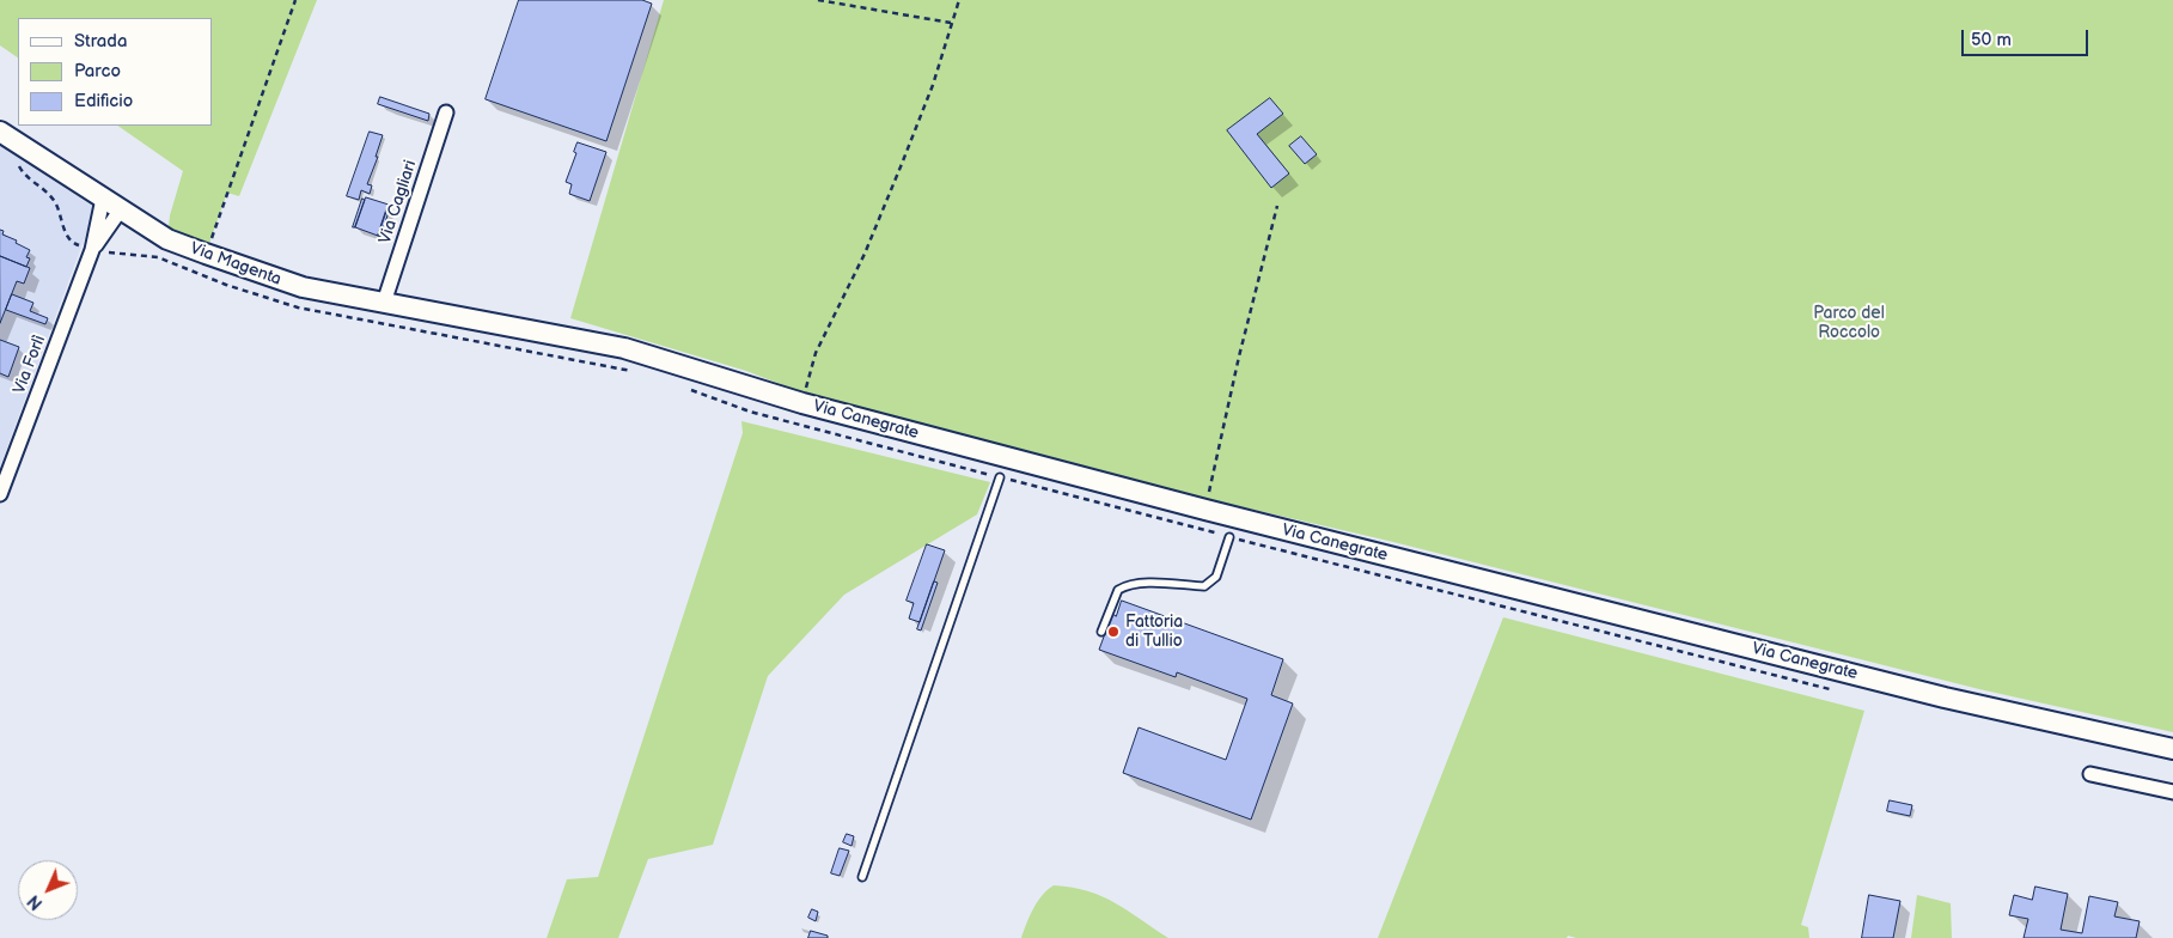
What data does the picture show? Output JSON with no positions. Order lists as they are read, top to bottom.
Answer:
{
  "streets": {
    "street": [
      "Via Cagliari",
      "Via Magenta",
      "Via Forlì",
      "Via Canegrate"
    ]
  },
  "crossings": [
    ["Via Cagliari", "Via Magenta"],
    ["Via Magenta", "Via Forlì"],
    ["Via Magenta", "Via Canegrate"]
  ],
  "parks": ["Parco del Roccolo"],
  "places": ["Fattoria di Tullio"],
  "legend": ["Strada", "Parco", "Edificio"],
  "scale_bar": "50 m",
  "north": "bottom left"
}
